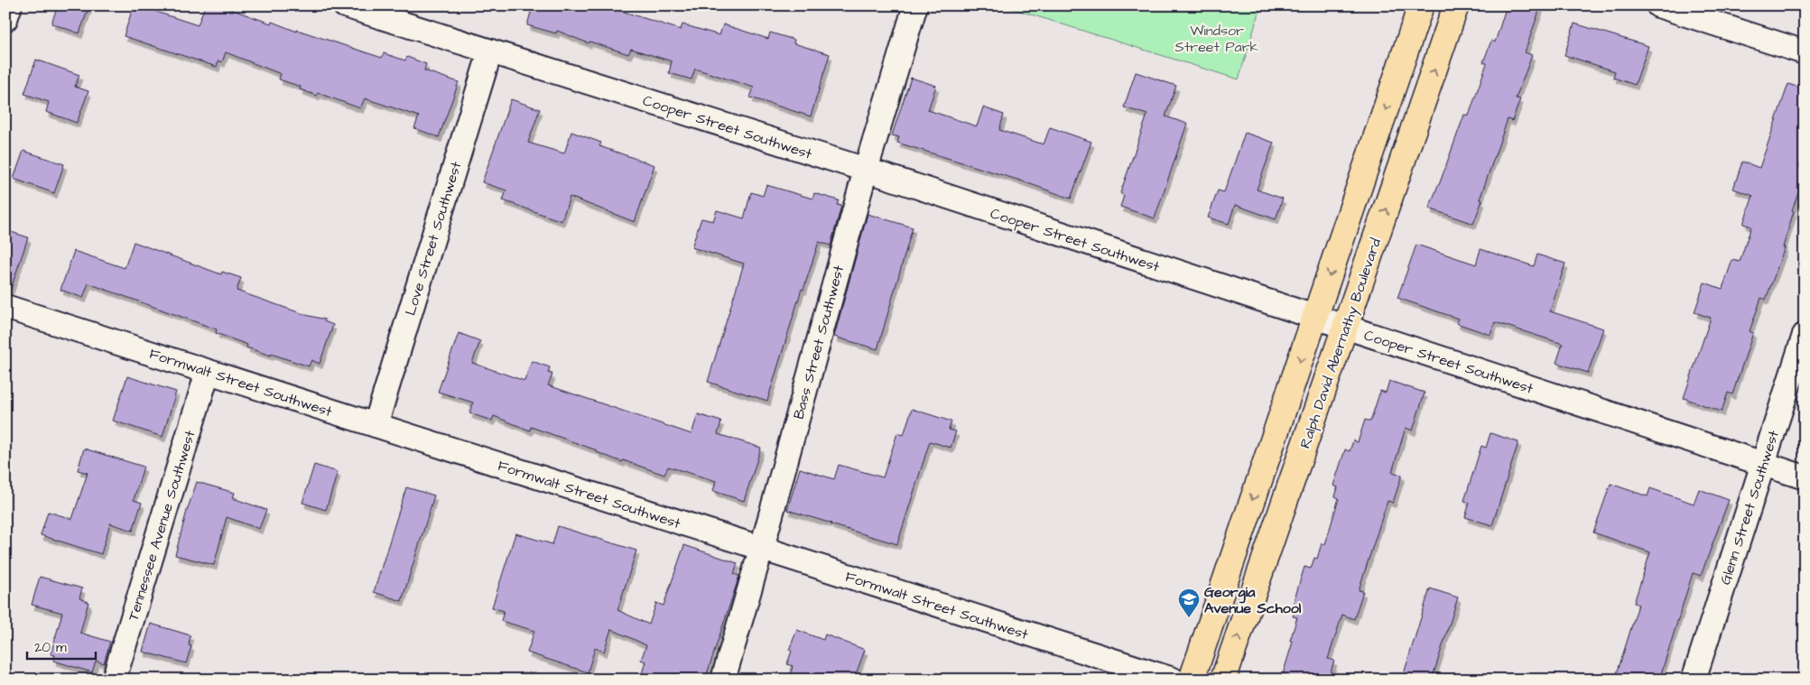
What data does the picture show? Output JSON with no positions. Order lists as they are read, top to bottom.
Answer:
{
  "streets": {
    "main road": ["Ralph David Abernathy Boulevard"],
    "street": [
      "Cooper Street Southwest",
      "Love Street Southwest",
      "Bass Street Southwest",
      "Formwalt Street Southwest",
      "Glenn Street Southwest",
      "Tennessee Avenue Southwest"
    ]
  },
  "crossings": [
    ["Cooper Street Southwest", "Love Street Southwest"],
    ["Cooper Street Southwest", "Bass Street Southwest"],
    ["Cooper Street Southwest", "Ralph David Abernathy Boulevard"],
    ["Cooper Street Southwest", "Glenn Street Southwest"],
    ["Love Street Southwest", "Formwalt Street Southwest"],
    ["Bass Street Southwest", "Formwalt Street Southwest"],
    ["Formwalt Street Southwest", "Tennessee Avenue Southwest"]
  ],
  "parks": ["Windsor Street Park"],
  "places": {
    "school or university": ["Georgia Avenue School"]
  },
  "scale_bar": "20 m"
}
